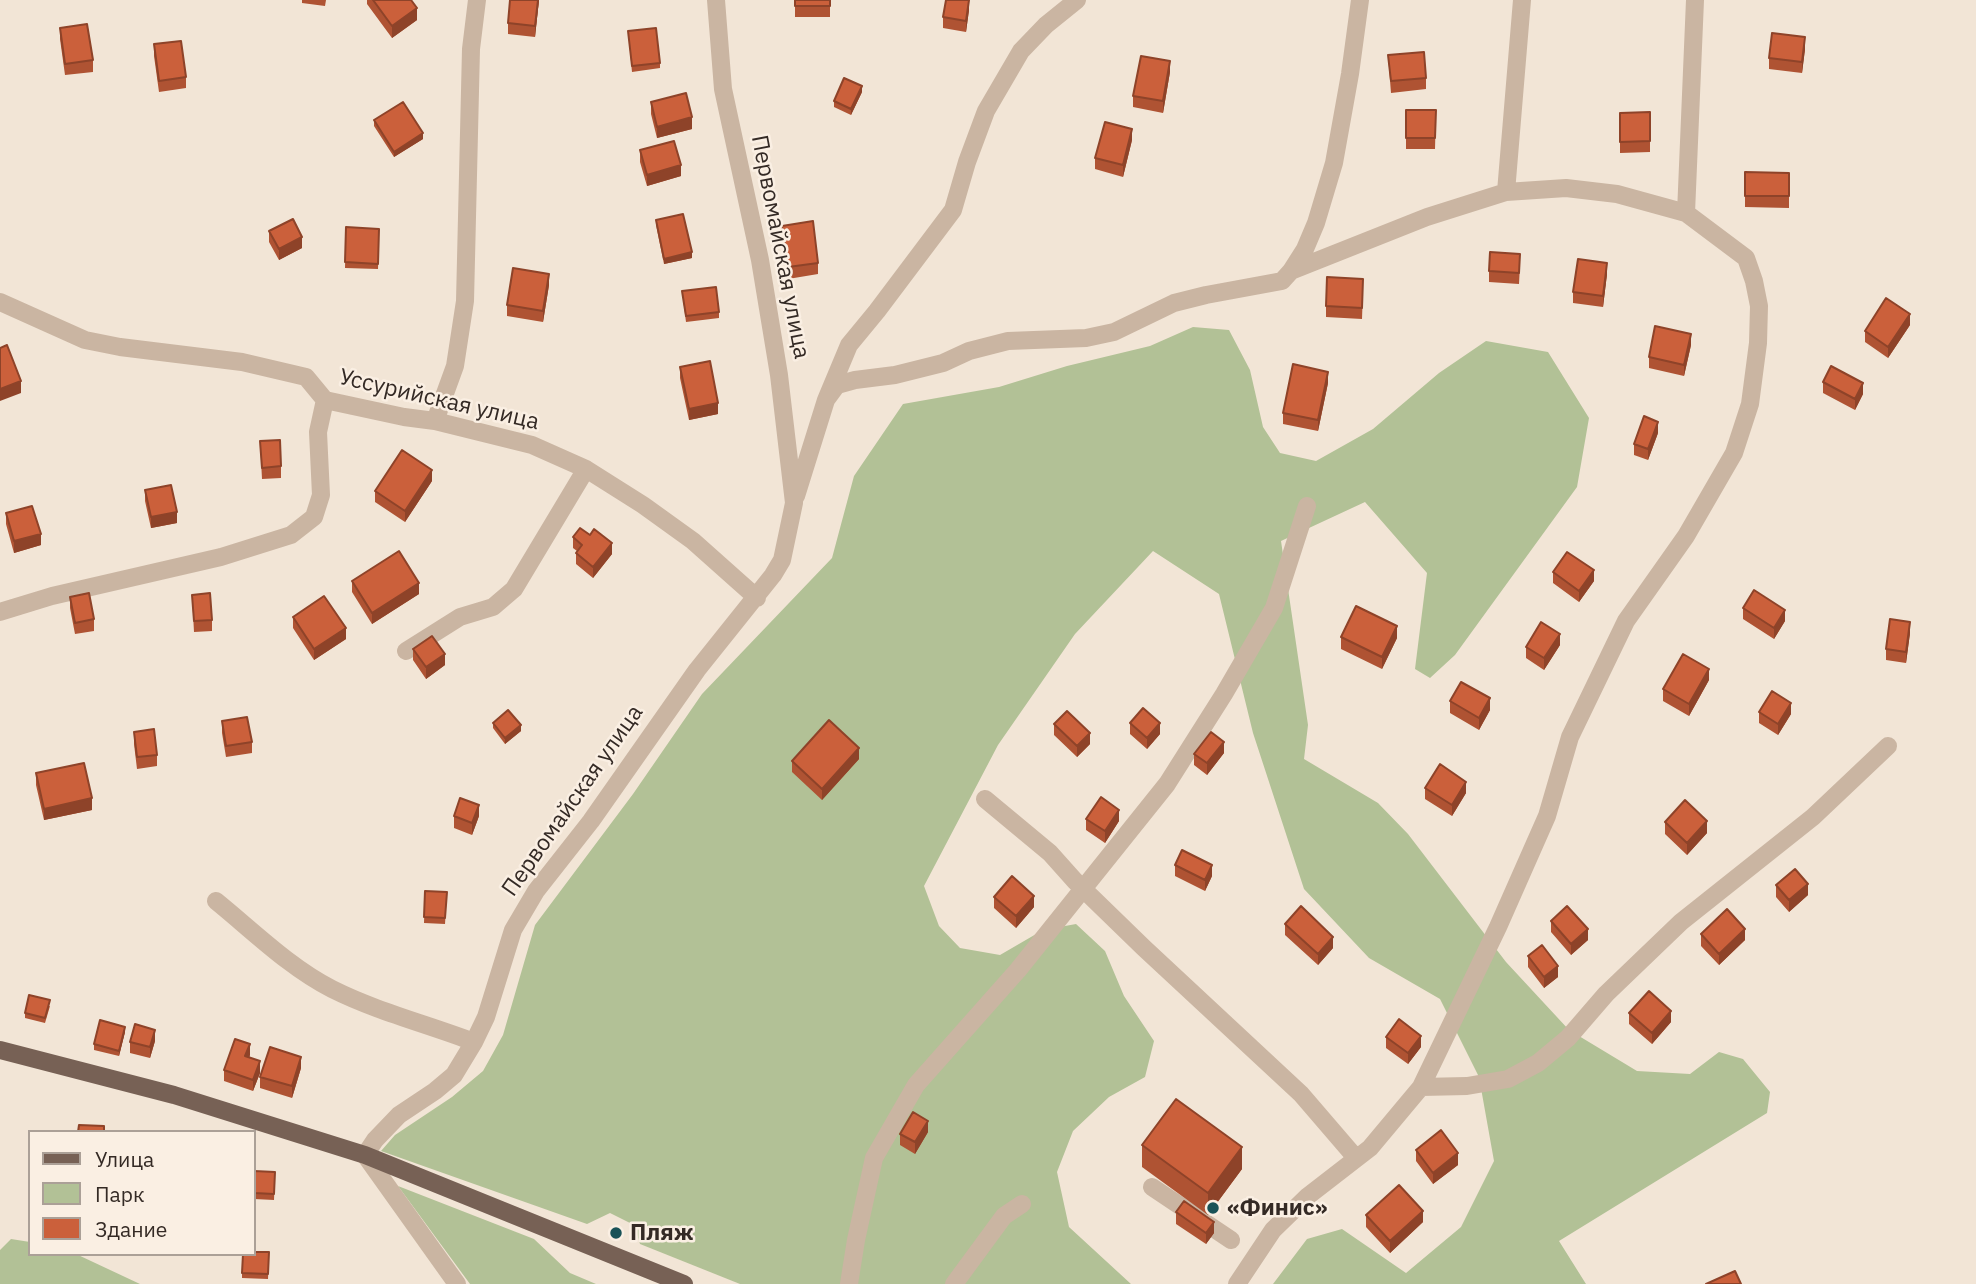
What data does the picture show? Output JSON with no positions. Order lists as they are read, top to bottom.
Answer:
{
  "streets": {
    "street": ["Первомайская улица", "Уссурийская улица"]
  },
  "crossings": [
    ["Первомайская улица", "Уссурийская улица"]
  ],
  "places": ["«Финис»", "Пляж"],
  "legend": ["Улица", "Парк", "Здание"]
}
